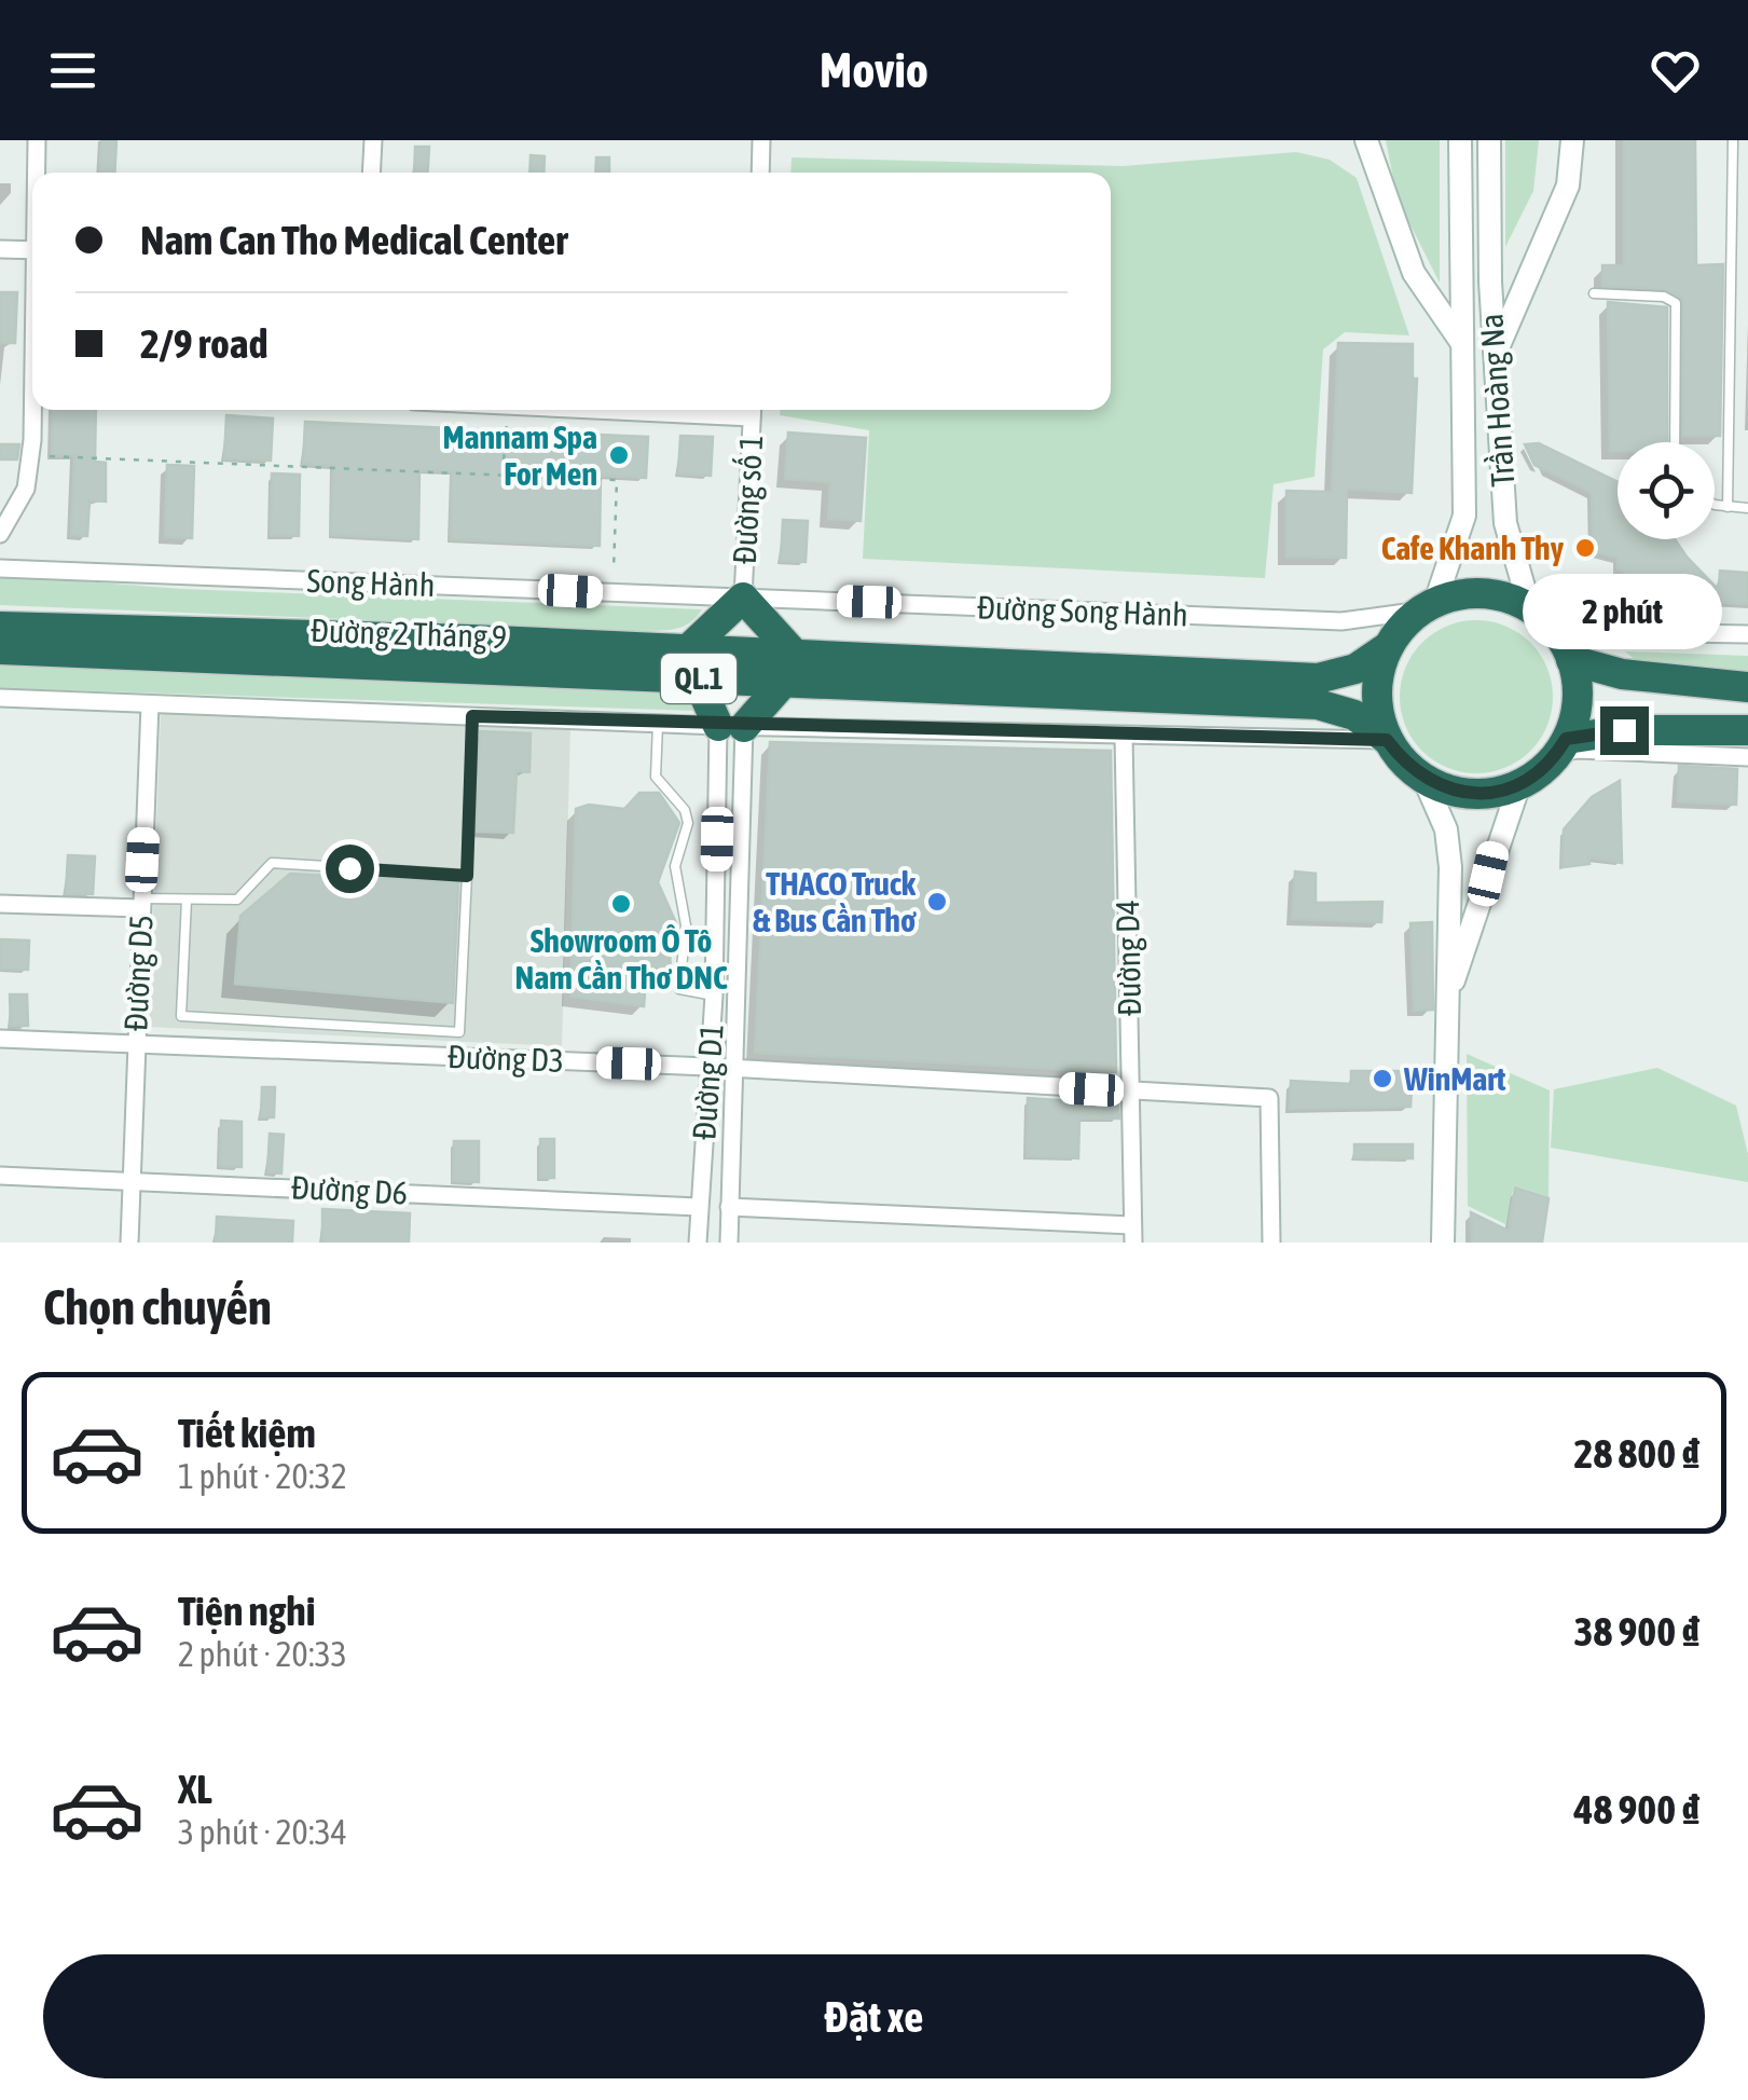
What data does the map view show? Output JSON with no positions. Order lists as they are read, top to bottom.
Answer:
{
  "streets": {
    "highway": ["Đường 2 Tháng 9", "QL.1"],
    "main road": ["Trần Hoàng Na"],
    "street": [
      "Đường số 1",
      "Song Hành",
      "Đường Song Hành",
      "Đường D4",
      "Đường D5",
      "Đường D3",
      "Đường D1",
      "Đường D6"
    ]
  },
  "crossings": [
    ["Trần Hoàng Na", "Đường Song Hành"],
    ["Trần Hoàng Na", "Đường 2 Tháng 9"],
    ["Đường số 1", "Song Hành"],
    ["Đường số 1", "Đường Song Hành"],
    ["Song Hành", "Đường Song Hành"],
    ["Đường Song Hành", "Đường 2 Tháng 9"],
    ["Đường D4", "Đường D3"],
    ["Đường D5", "Đường D3"],
    ["Đường D5", "Đường D6"],
    ["Đường D3", "Đường D1"],
    ["Đường D1", "Đường D6"]
  ],
  "places": [
    "Mannam Spa For Men",
    "Cafe Khanh Thy",
    "THACO Truck & Bus Cần Thơ",
    "Showroom Ô Tô Nam Cần Thơ DNC",
    "WinMart"
  ],
  "page": {
    "header": "Movio",
    "banner": ["Nam Can Tho Medical Center", "2/9 road"],
    "bubble": "2 phút",
    "heading": "Chọn chuyến",
    "list": [
      {
        "name": "Tiết kiệm",
        "note": "1 phút · 20:32",
        "value": "28 800 ₫"
      },
      {
        "name": "Tiện nghi",
        "note": "2 phút · 20:33",
        "value": "38 900 ₫"
      },
      {
        "name": "XL",
        "note": "3 phút · 20:34",
        "value": "48 900 ₫"
      }
    ],
    "buttons": "Đặt xe"
  }
}
